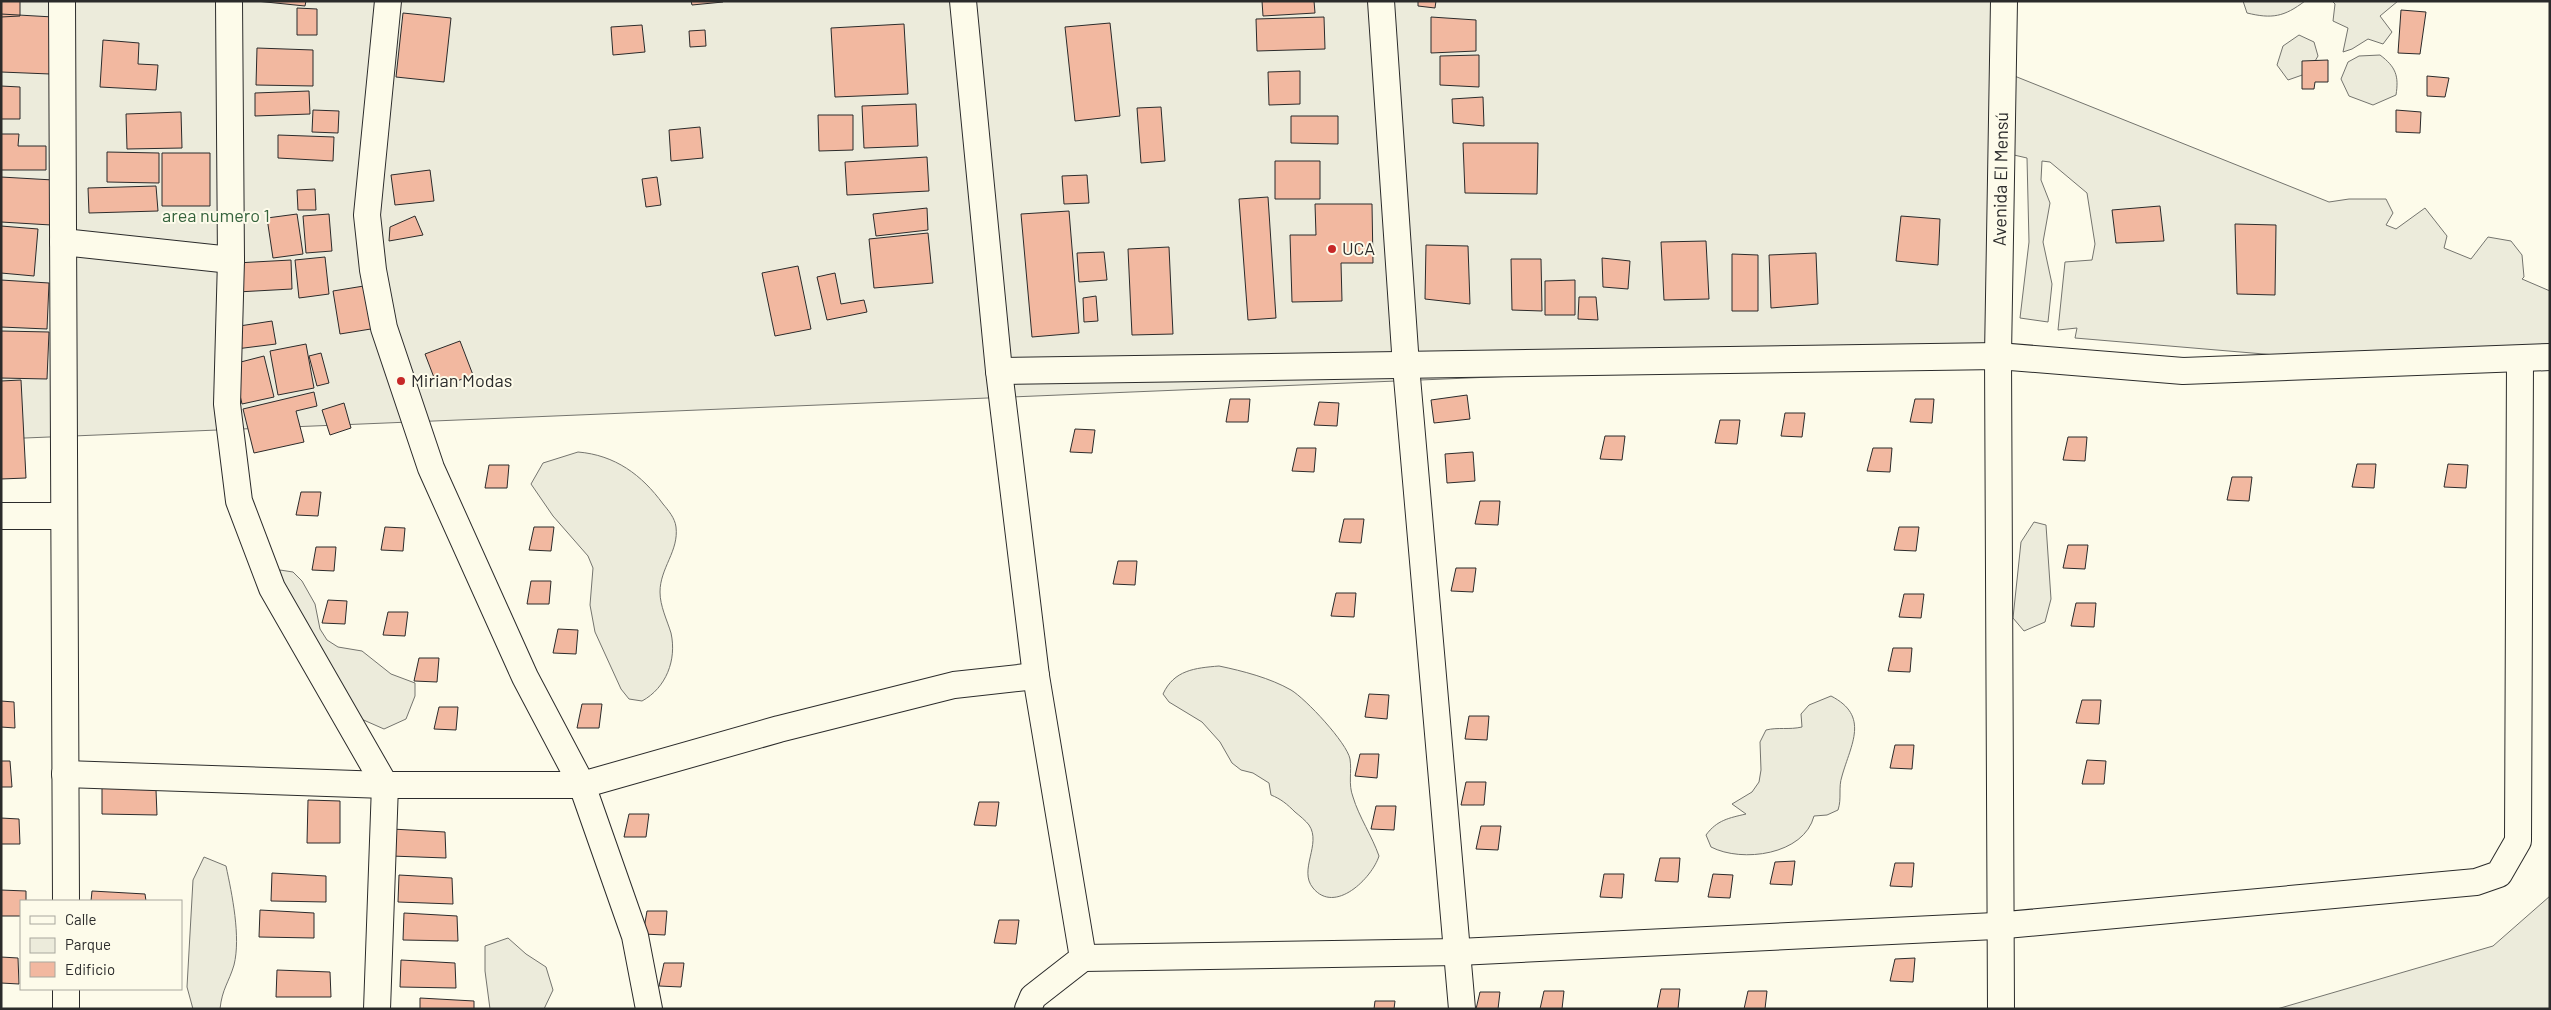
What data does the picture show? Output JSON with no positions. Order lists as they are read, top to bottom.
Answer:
{
  "streets": {
    "street": ["Avenida El Mensú"]
  },
  "parks": ["area numero 1"],
  "places": ["UCA", "Mirian Modas"],
  "legend": ["Calle", "Parque", "Edificio"]
}
